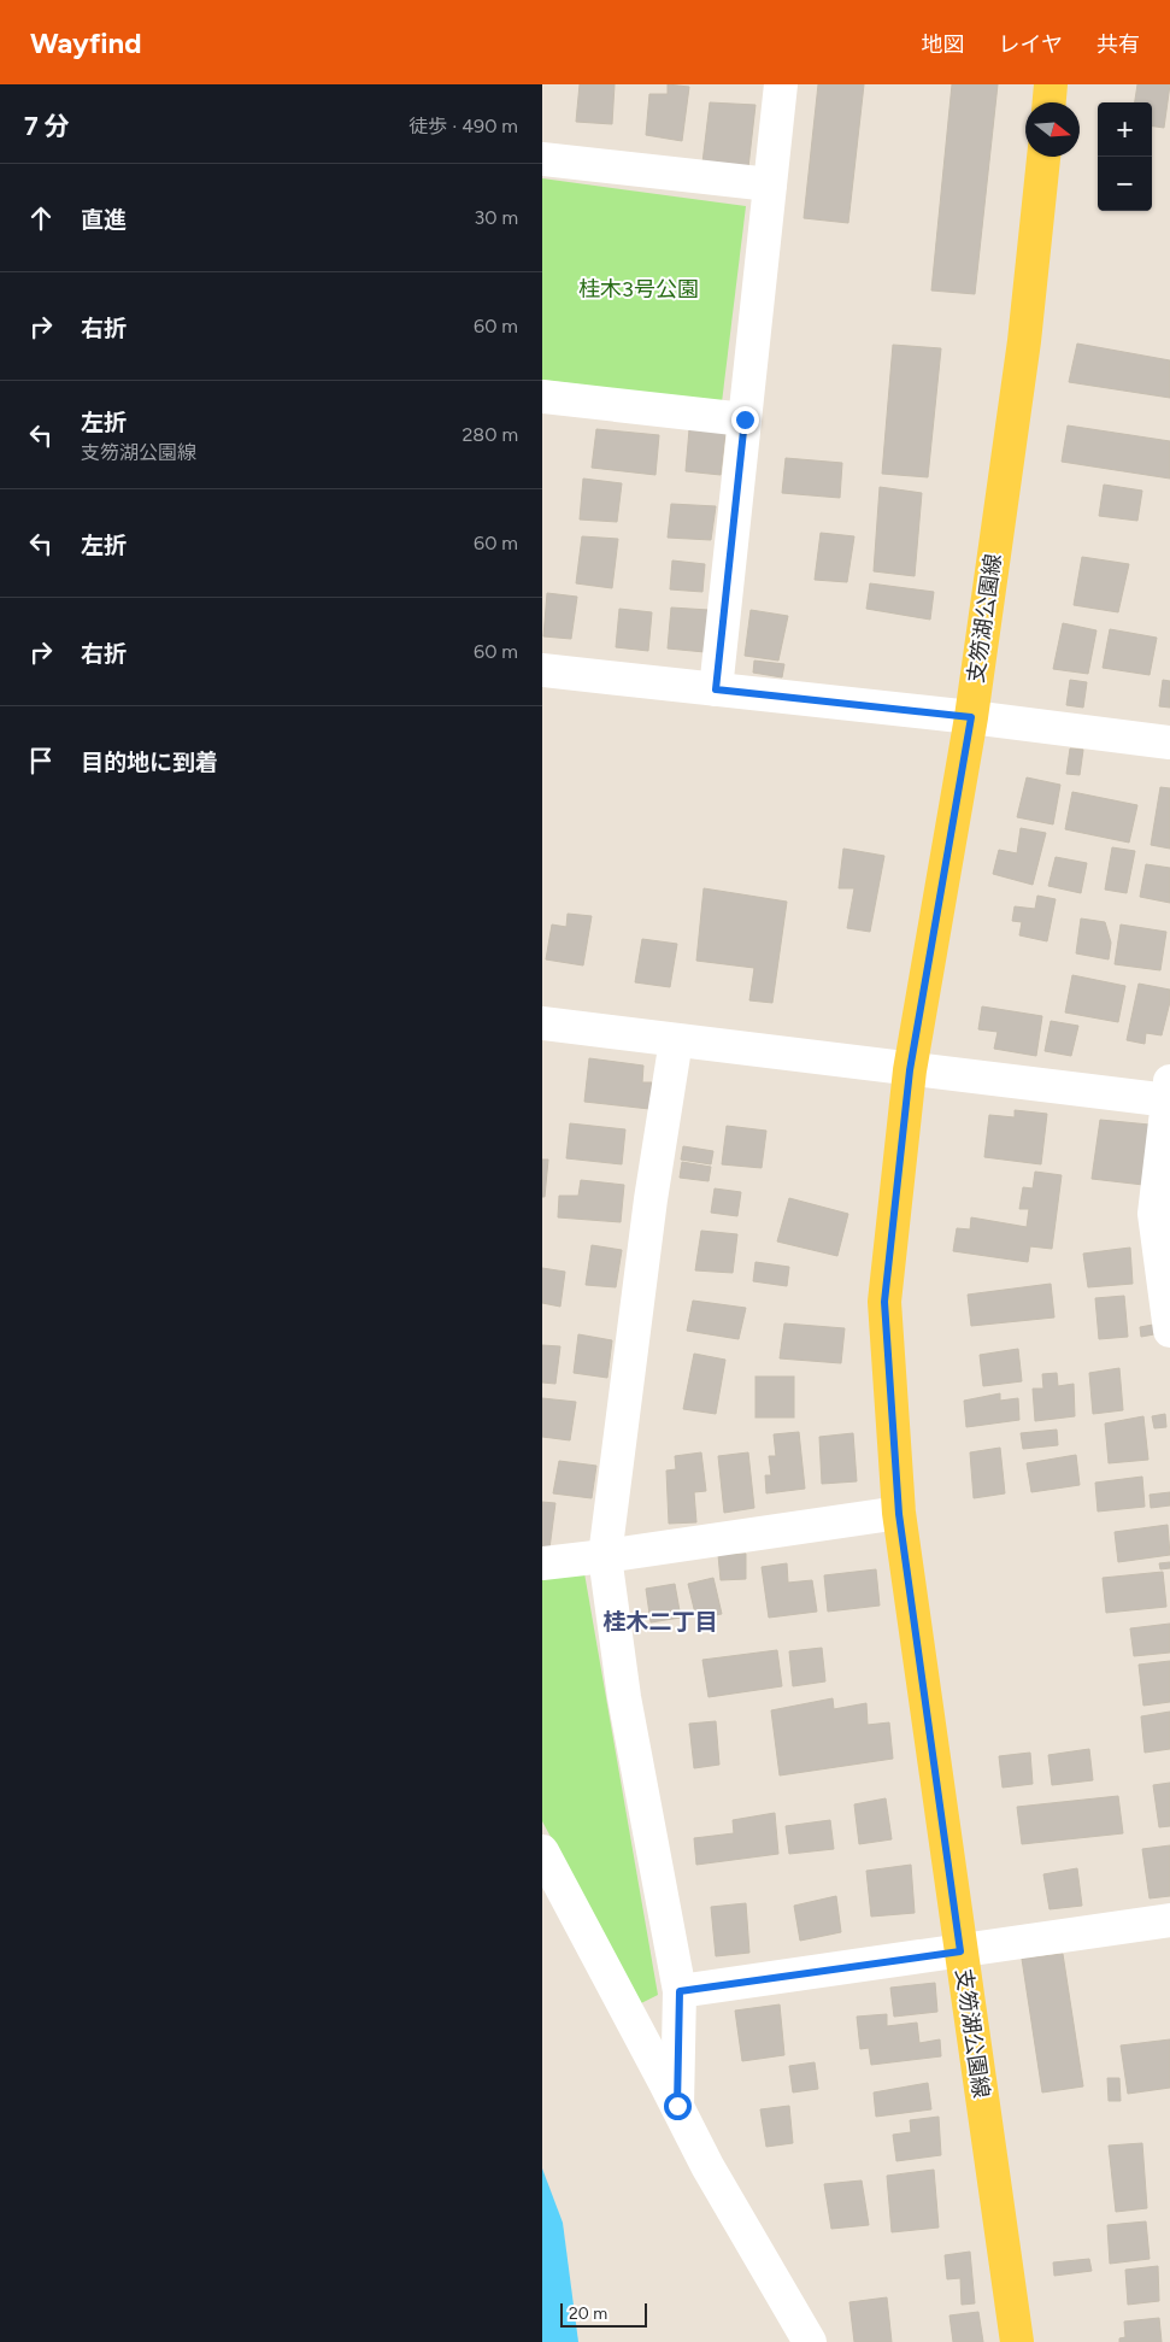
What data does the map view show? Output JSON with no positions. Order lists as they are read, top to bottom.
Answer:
{
  "streets": {
    "main road": ["支笏湖公園線"]
  },
  "districts": ["桂木二丁目"],
  "parks": ["桂木3号公園"],
  "scale_bar": "20 m",
  "north": "right",
  "page": {
    "header": "Wayfind",
    "nav": ["地図", "レイヤ", "共有"],
    "heading": ["7 分", "徒歩 · 490 m"],
    "map_buttons": ["+", "−"],
    "list": [
      ["直進", "30 m"],
      ["右折", "60 m"],
      ["左折", "支笏湖公園線", "280 m"],
      ["左折", "60 m"],
      ["右折", "60 m"],
      "目的地に到着"
    ],
    "scale": "20 m"
  }
}
